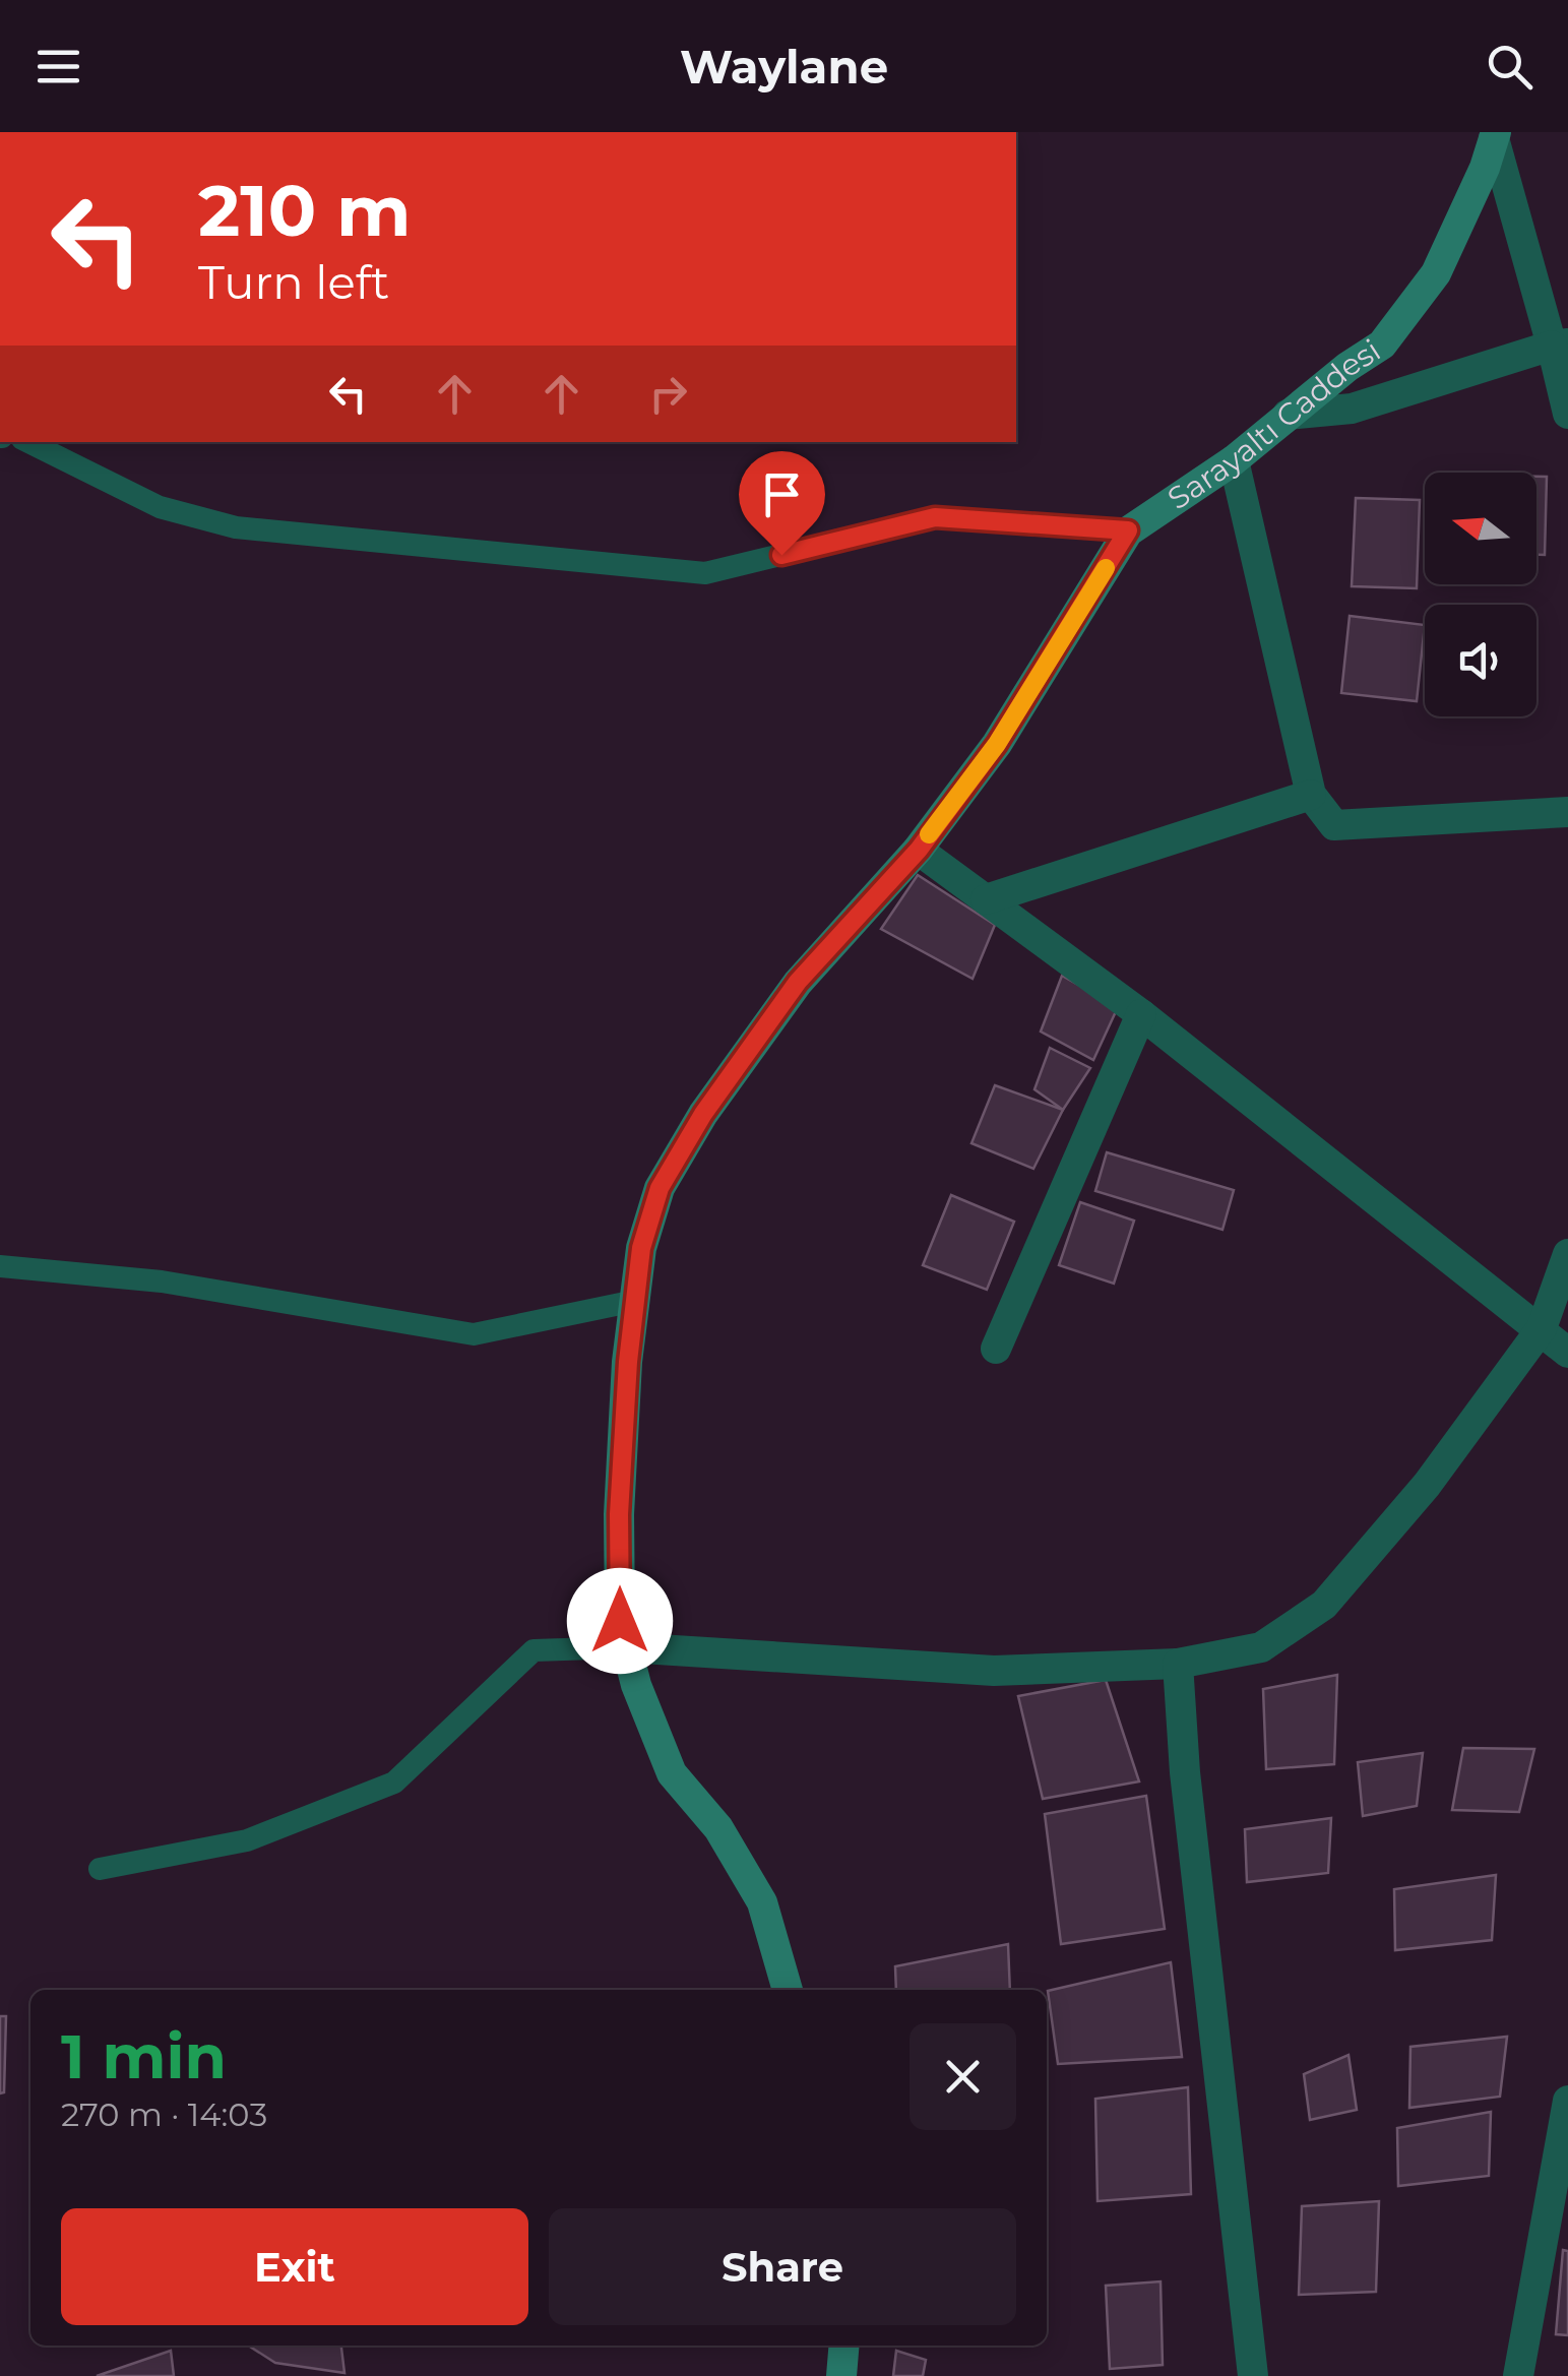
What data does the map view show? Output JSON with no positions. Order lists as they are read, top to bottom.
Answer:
{
  "streets": {
    "street": ["Sarayaltı Caddesi"]
  },
  "north": "left",
  "page": {
    "header": "Waylane",
    "turn": ["210 m", "Turn left"],
    "heading": ["1 min", "270 m · 14:03"],
    "buttons": ["Exit", "Share"]
  }
}
